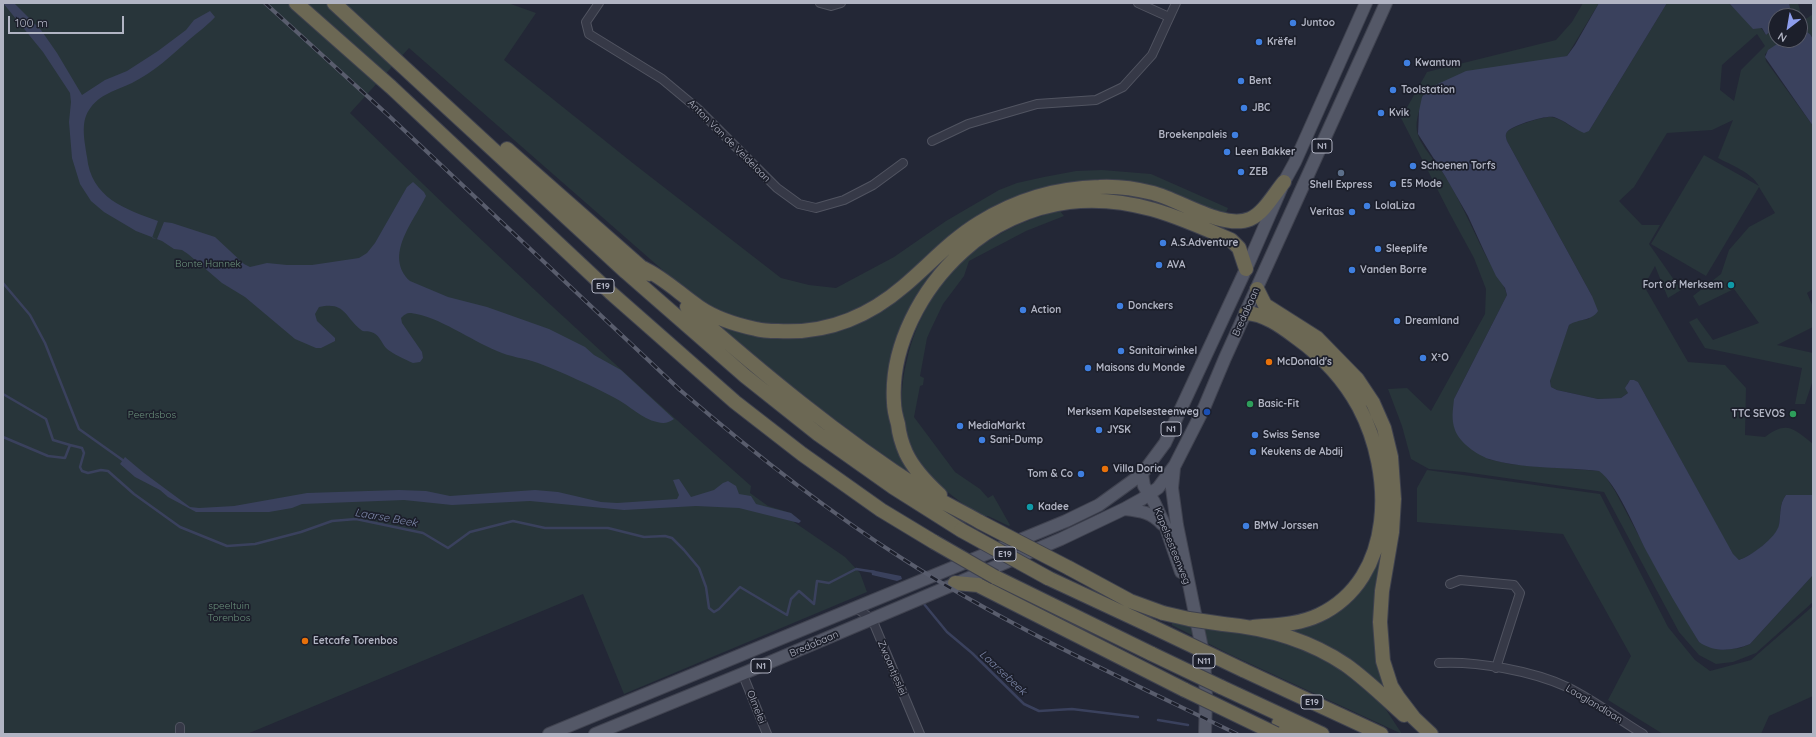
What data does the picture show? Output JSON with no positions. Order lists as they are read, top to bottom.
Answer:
{
  "streets": {
    "highway": ["E19"],
    "main road": [
      "N1",
      "Bredabaan",
      "Kapelsesteenweg",
      "N11"
    ],
    "street": [
      "Anton Van de Veldelaan",
      "Zwaantjeslei",
      "Laaglandlaan",
      "Olmelei"
    ]
  },
  "crossings": [
    ["Bredabaan", "Kapelsesteenweg"],
    ["Bredabaan", "Zwaantjeslei"]
  ],
  "water": ["Laarse Beek", "Laarsebeek"],
  "parks": ["Bonte Hannek", "Peerdsbos", "speeltuin Torenbos"],
  "places": [
    "Juntoo",
    "Krëfel",
    "Kwantum",
    "Bent",
    "Toolstation",
    "JBC",
    "Kvik",
    "Broekenpaleis",
    "Leen Bakker",
    "Schoenen Torfs",
    "ZEB",
    "Shell Express",
    "E5 Mode",
    "LolaLiza",
    "Veritas",
    "A.S.Adventure",
    "Sleeplife",
    "AVA",
    "Vanden Borre",
    "Fort of Merksem",
    "Donckers",
    "Action",
    "Dreamland",
    "Sanitairwinkel",
    "X²O",
    "McDonald's",
    "Maisons du Monde",
    "Basic-Fit",
    "Merksem Kapelsesteenweg",
    "TTC SEVOS",
    "MediaMarkt",
    "JYSK",
    "Swiss Sense",
    "Sani-Dump",
    "Keukens de Abdij",
    "Villa Doria",
    "Tom & Co",
    "Kadee",
    "BMW Jorssen",
    "Eetcafe Torenbos"
  ],
  "scale_bar": "100 m",
  "north": "bottom left"
}
